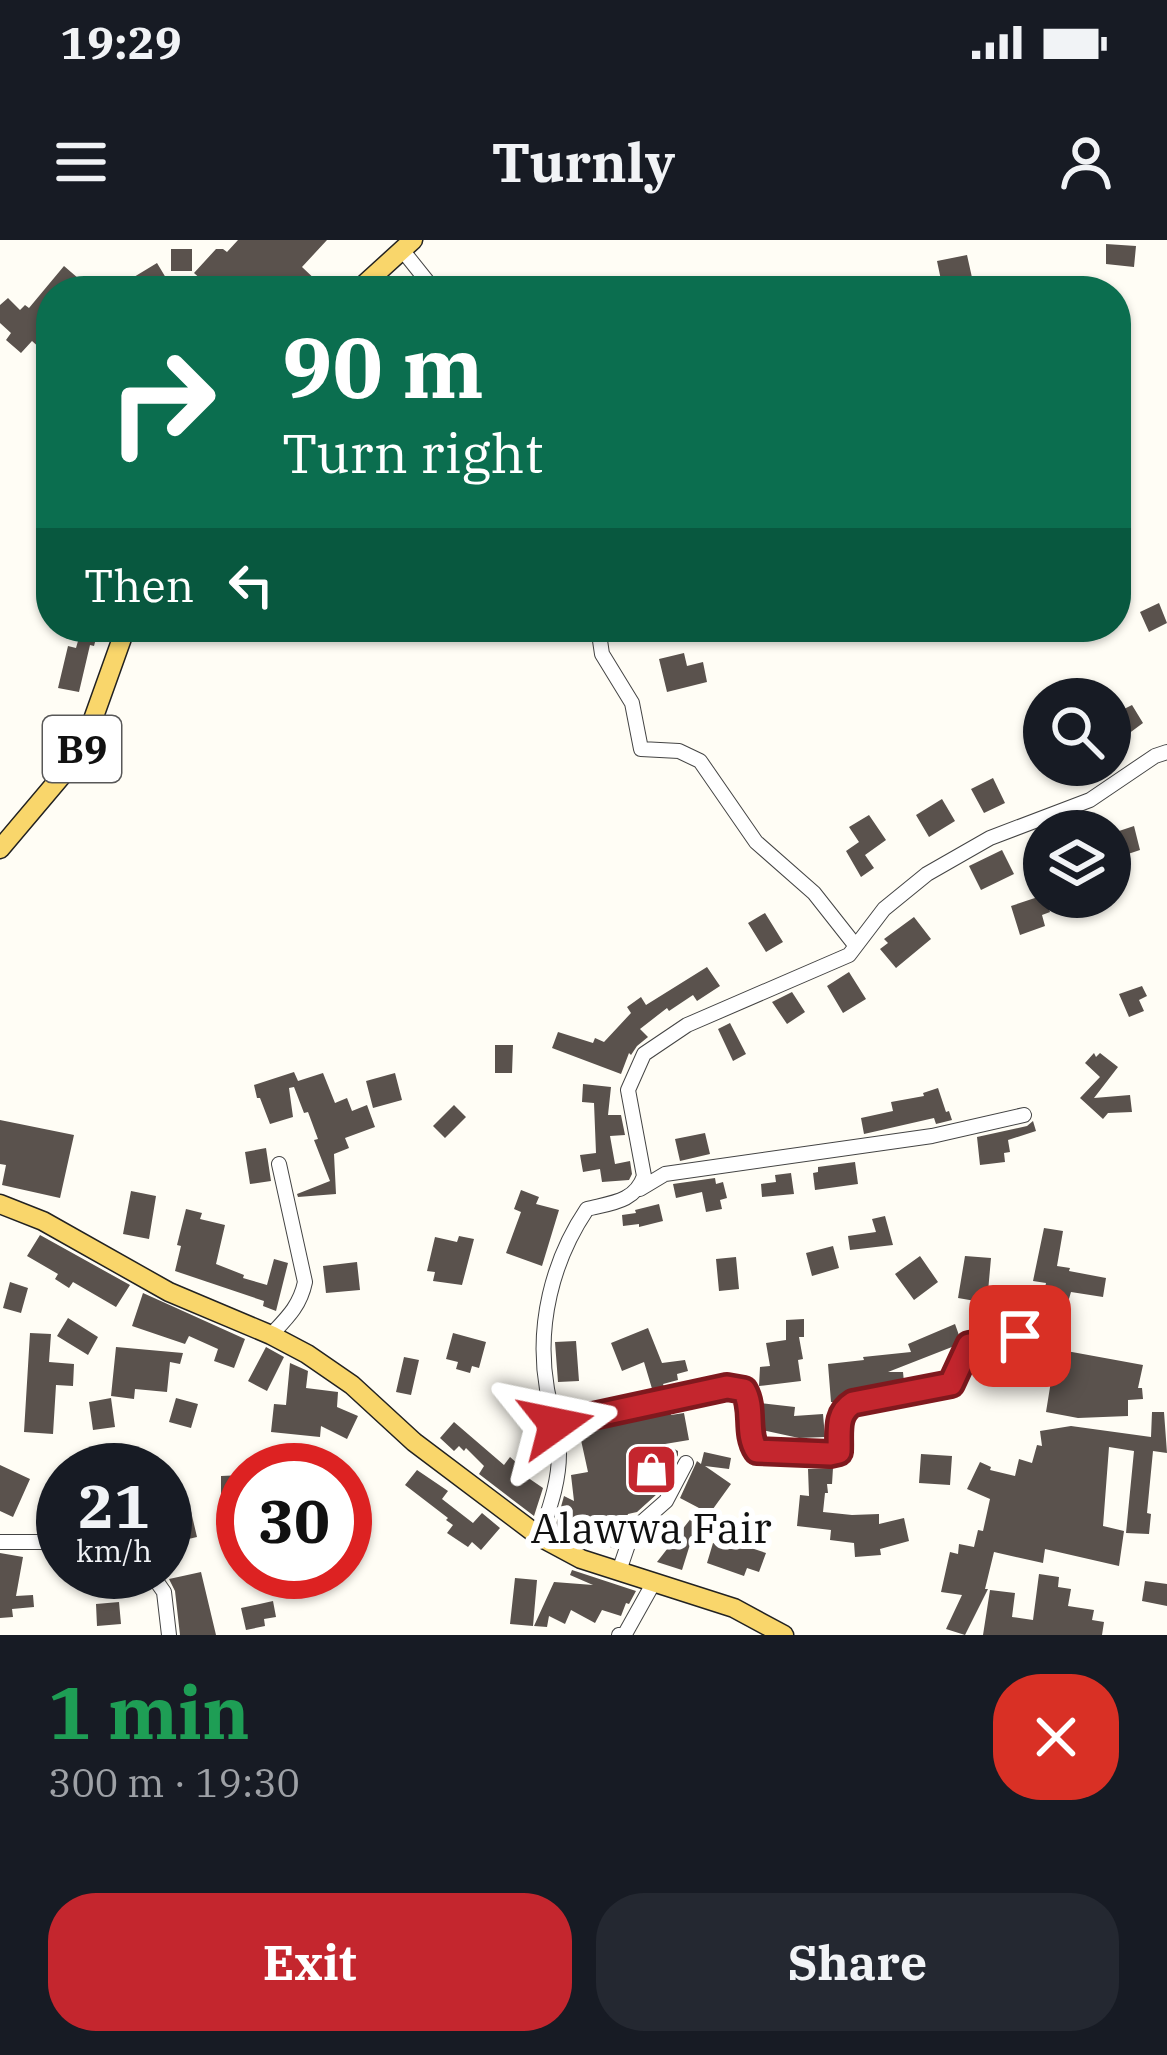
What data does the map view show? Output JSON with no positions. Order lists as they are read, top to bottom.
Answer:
{
  "streets": {
    "main road": ["B9"]
  },
  "places": {
    "shop": ["Alawwa Fair"]
  },
  "page": {
    "status": "19:29",
    "header": "Turnly",
    "turn": ["90 m", "Turn right"],
    "then": "Then",
    "speed": "21 km/h",
    "limit": "30",
    "heading": ["1 min", "300 m · 19:30"],
    "buttons": ["Exit", "Share"]
  }
}
